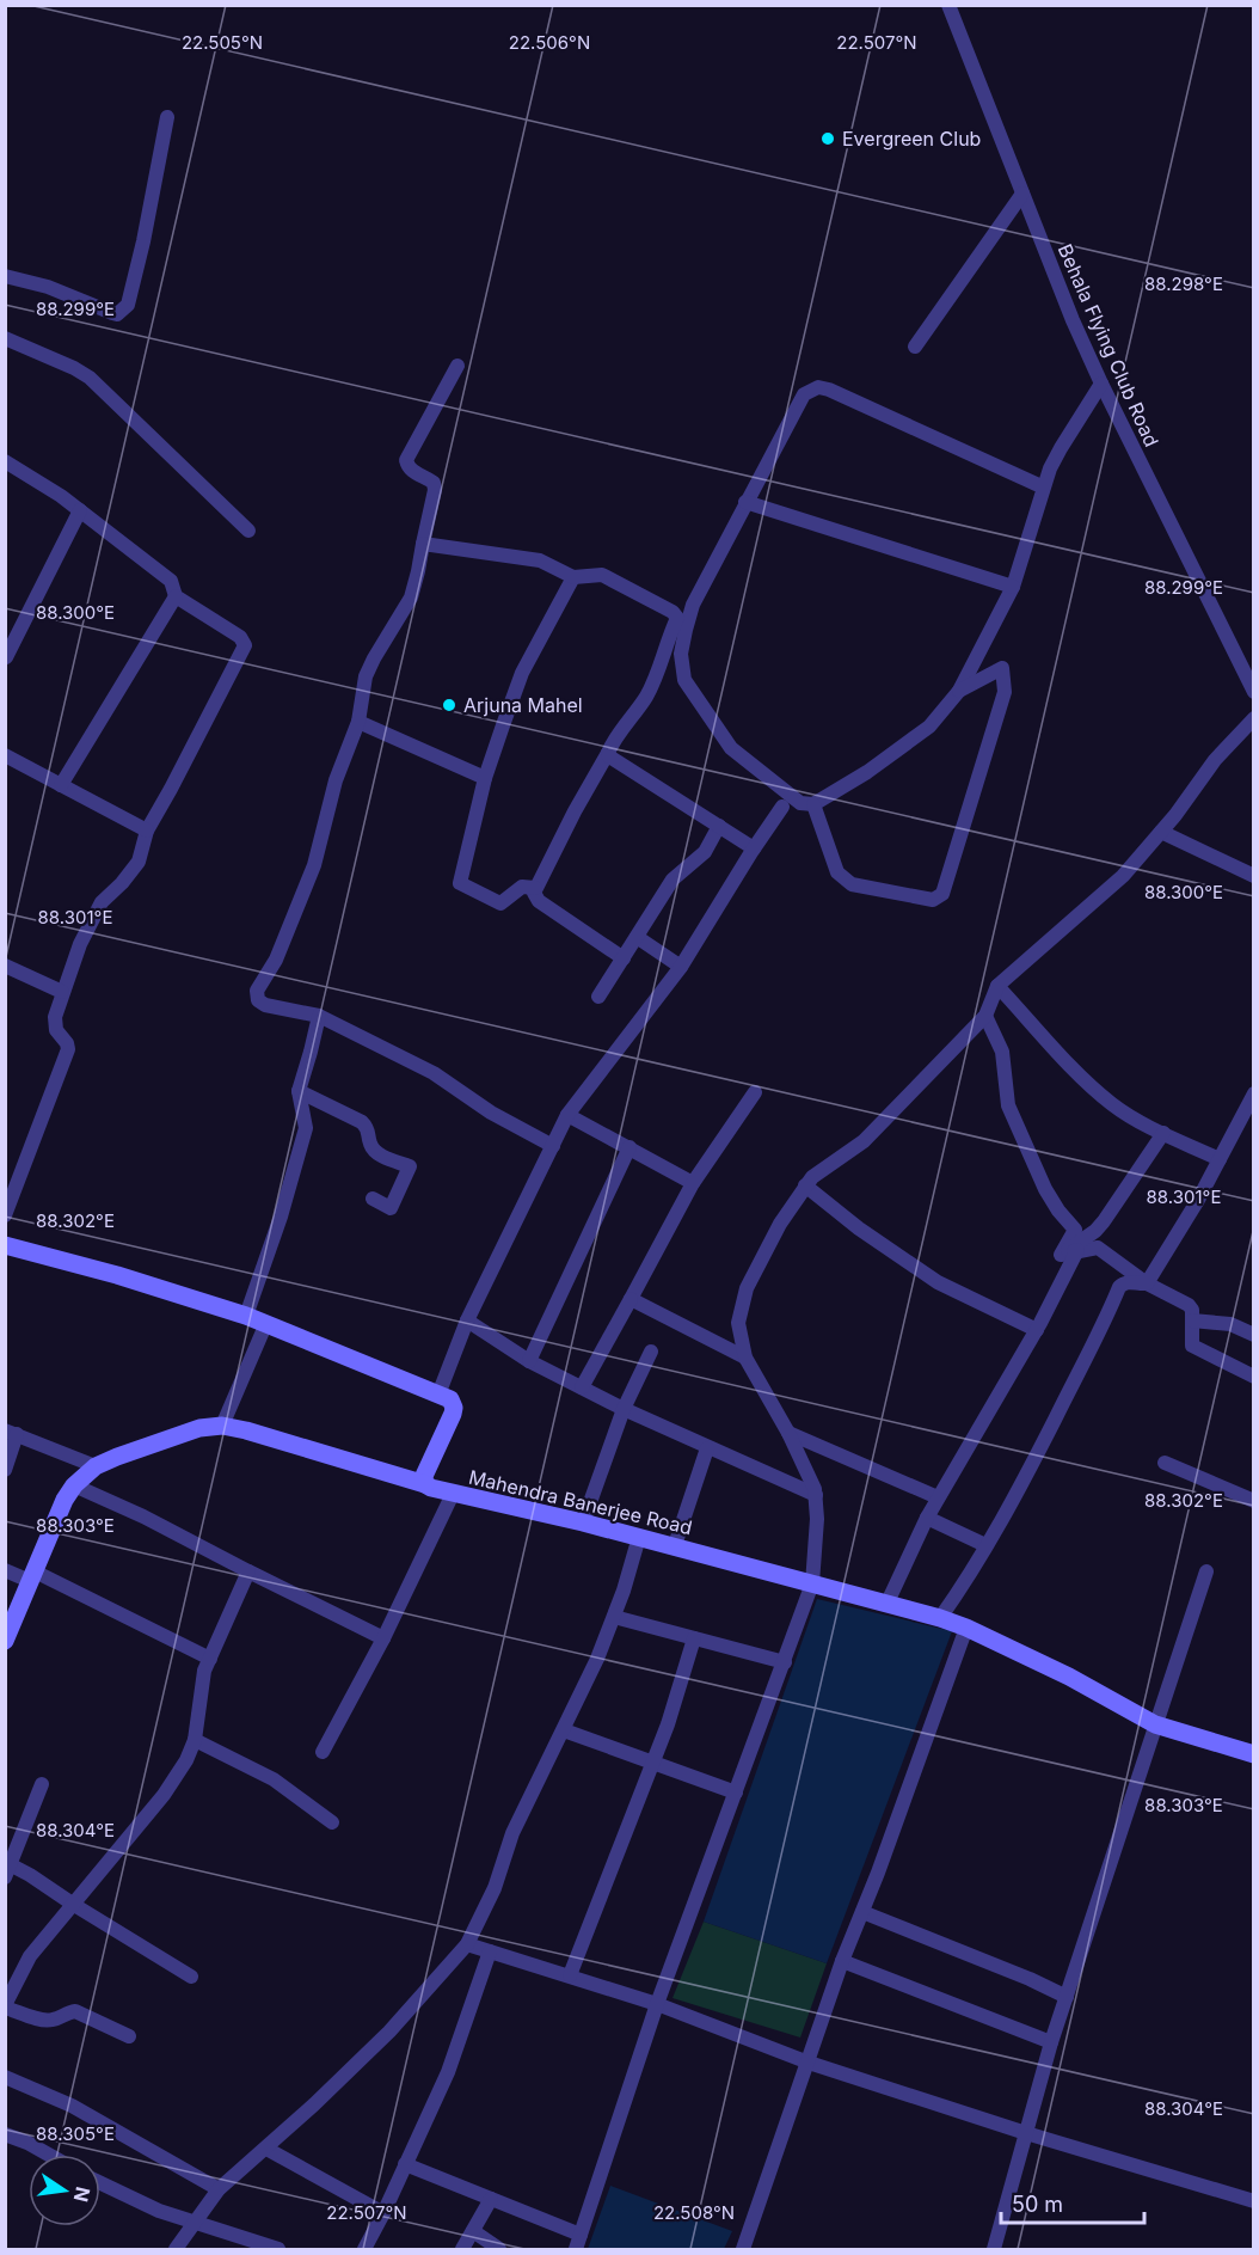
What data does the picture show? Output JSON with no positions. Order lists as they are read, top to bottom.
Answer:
{
  "streets": {
    "street": ["Behala Flying Club Road", "Mahendra Banerjee Road"]
  },
  "places": ["Evergreen Club", "Arjuna Mahel"],
  "scale_bar": "50 m",
  "north": "right",
  "coordinates": [
    "22.506°N",
    "22.507°N",
    "22.505°N",
    "88.298°E",
    "88.299°E",
    "88.300°E",
    "88.301°E",
    "88.302°E",
    "88.303°E",
    "88.304°E",
    "88.305°E",
    "22.508°N"
  ]
}
